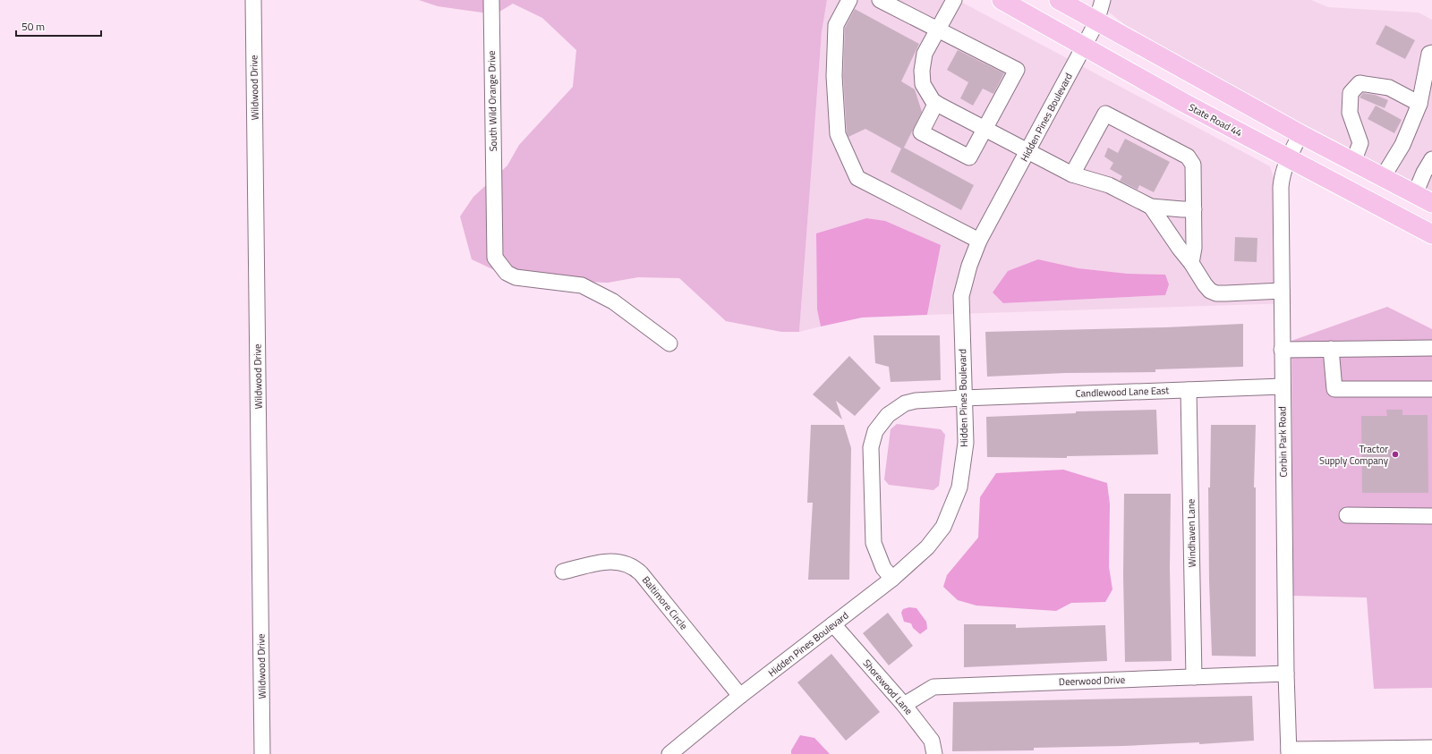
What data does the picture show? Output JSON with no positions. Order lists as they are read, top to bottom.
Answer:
{
  "streets": {
    "main road": ["State Road 44"],
    "street": [
      "Wildwood Drive",
      "South Wild Orange Drive",
      "Hidden Pines Boulevard",
      "Candlewood Lane East",
      "Corbin Park Road",
      "Windhaven Lane",
      "Baltimore Circle",
      "Deerwood Drive",
      "Shorewood Lane"
    ]
  },
  "crossings": [
    ["Hidden Pines Boulevard", "State Road 44"],
    ["Hidden Pines Boulevard", "Candlewood Lane East"],
    ["Hidden Pines Boulevard", "Baltimore Circle"],
    ["Hidden Pines Boulevard", "Shorewood Lane"],
    ["State Road 44", "Corbin Park Road"],
    ["Candlewood Lane East", "Corbin Park Road"],
    ["Candlewood Lane East", "Windhaven Lane"],
    ["Corbin Park Road", "Deerwood Drive"],
    ["Windhaven Lane", "Deerwood Drive"],
    ["Deerwood Drive", "Shorewood Lane"]
  ],
  "places": ["Tractor Supply Company"],
  "scale_bar": "50 m"
}
